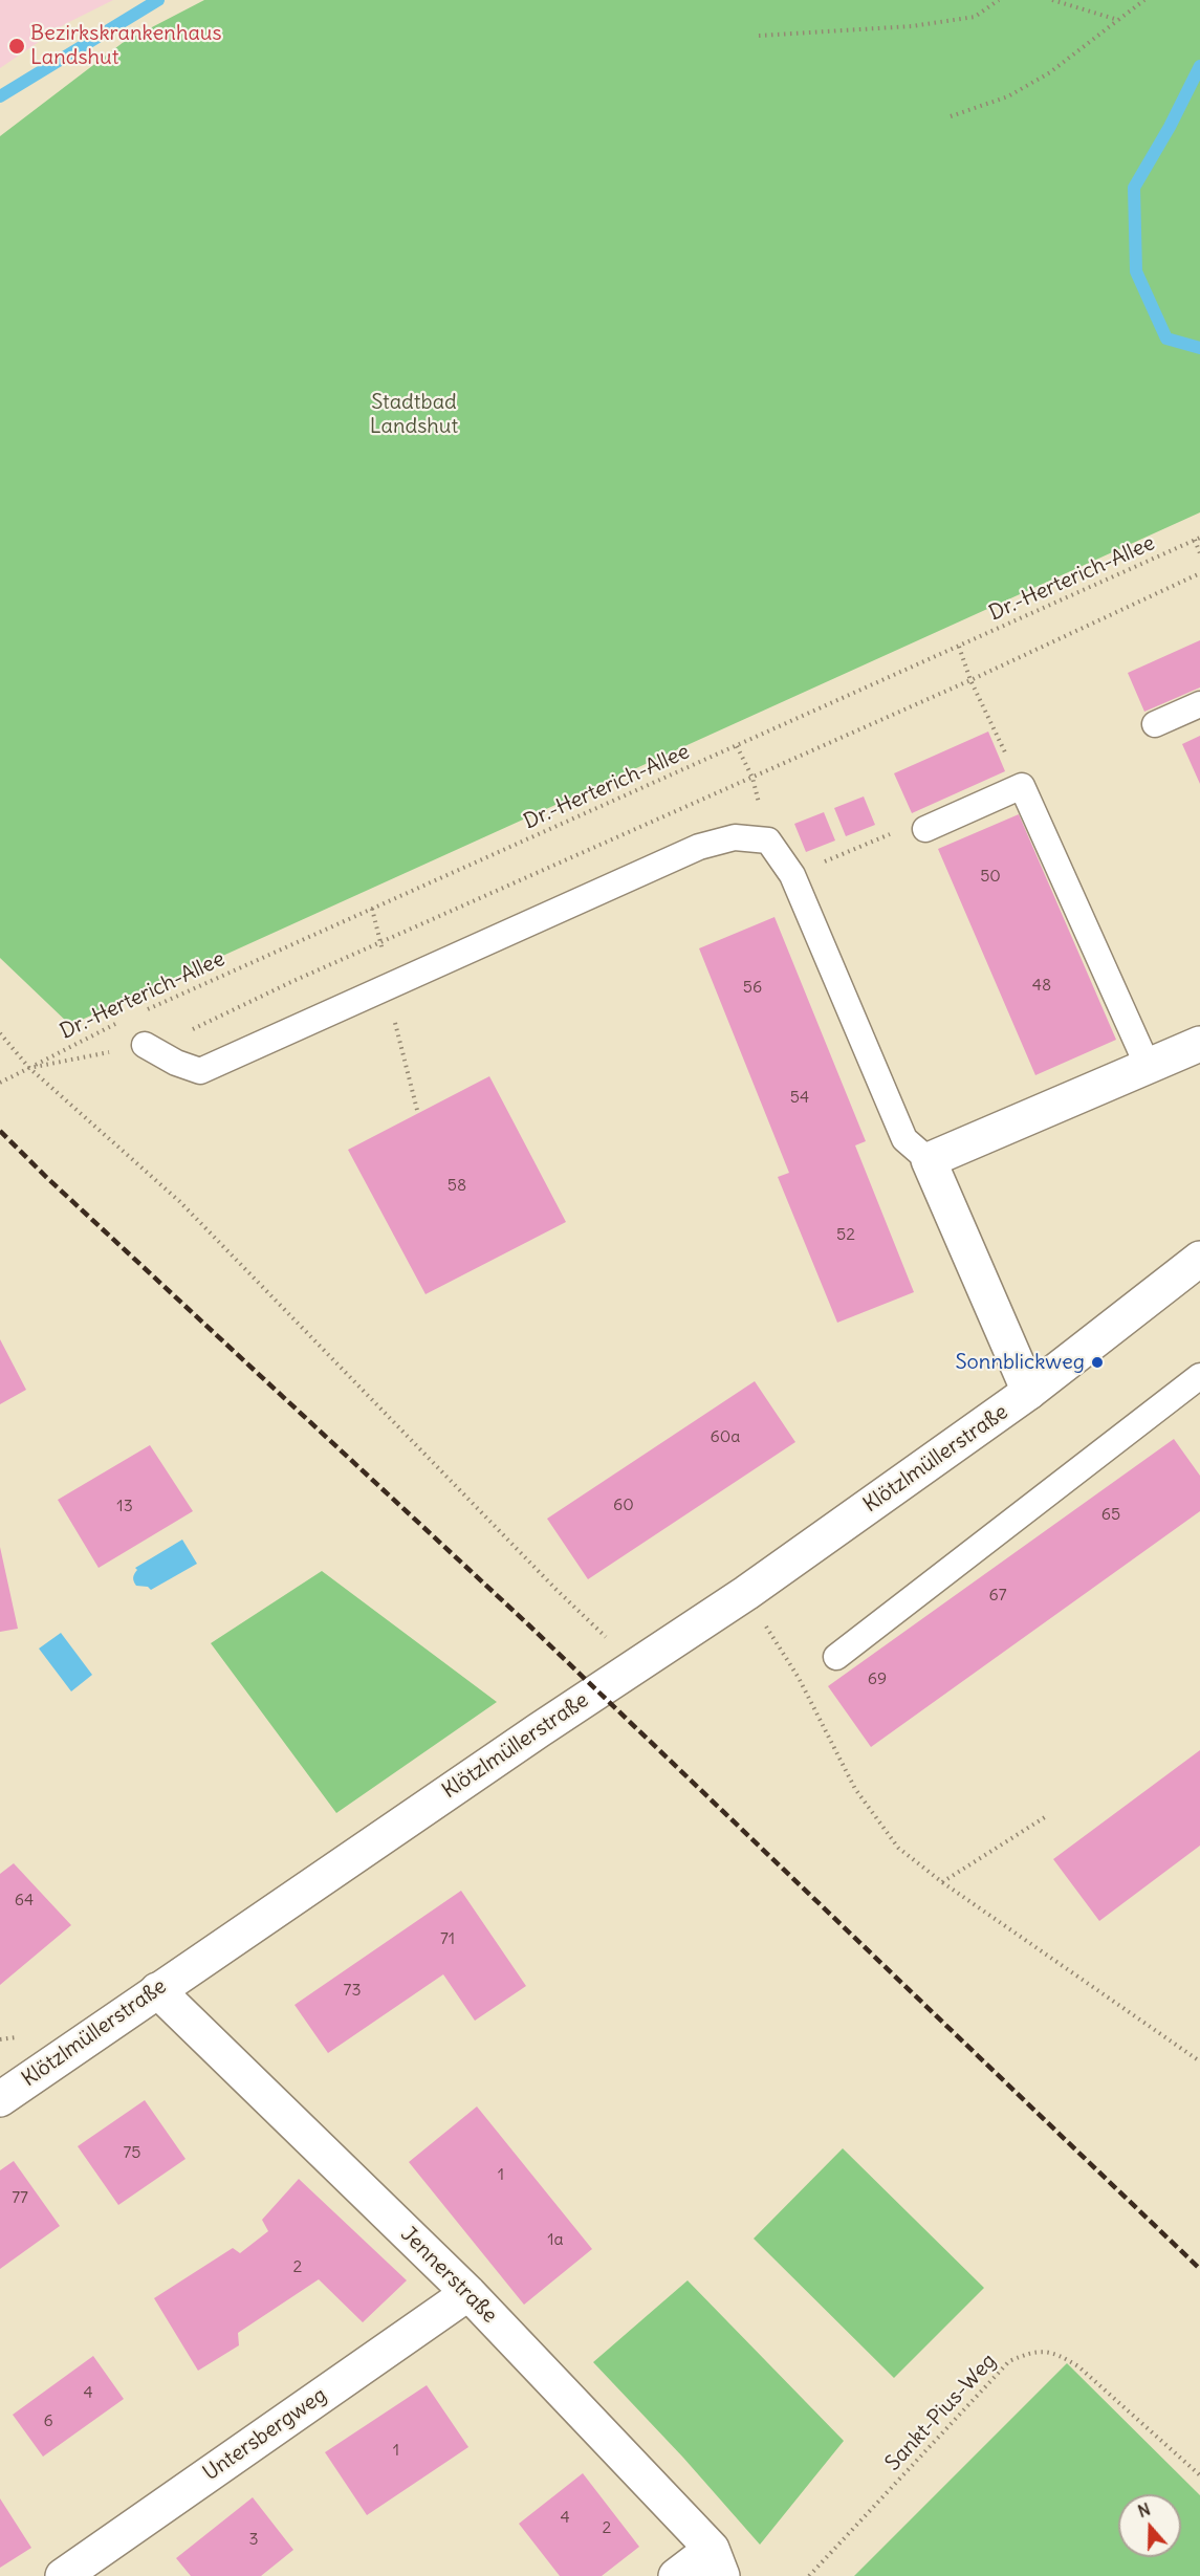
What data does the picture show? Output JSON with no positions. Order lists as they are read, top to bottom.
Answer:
{
  "streets": {
    "street": ["Klötzlmüllerstraße", "Jennerstraße", "Untersbergweg"],
    "path": ["Dr.-Herterich-Allee", "Sankt-Pius-Weg"]
  },
  "crossings": [
    ["Klötzlmüllerstraße", "Jennerstraße"],
    ["Jennerstraße", "Untersbergweg"]
  ],
  "parks": ["Stadtbad Landshut"],
  "places": ["Bezirkskrankenhaus Landshut", "Sonnblickweg"],
  "house_numbers": [
    "50",
    "48",
    "56",
    "54",
    "58",
    "52",
    "60a",
    "60",
    "13",
    "65",
    "67",
    "69",
    "64",
    "71",
    "73",
    "75",
    "1",
    "77",
    "1a",
    "2",
    "4",
    "6",
    "1",
    "4",
    "2",
    "3"
  ],
  "north": "top"
}
